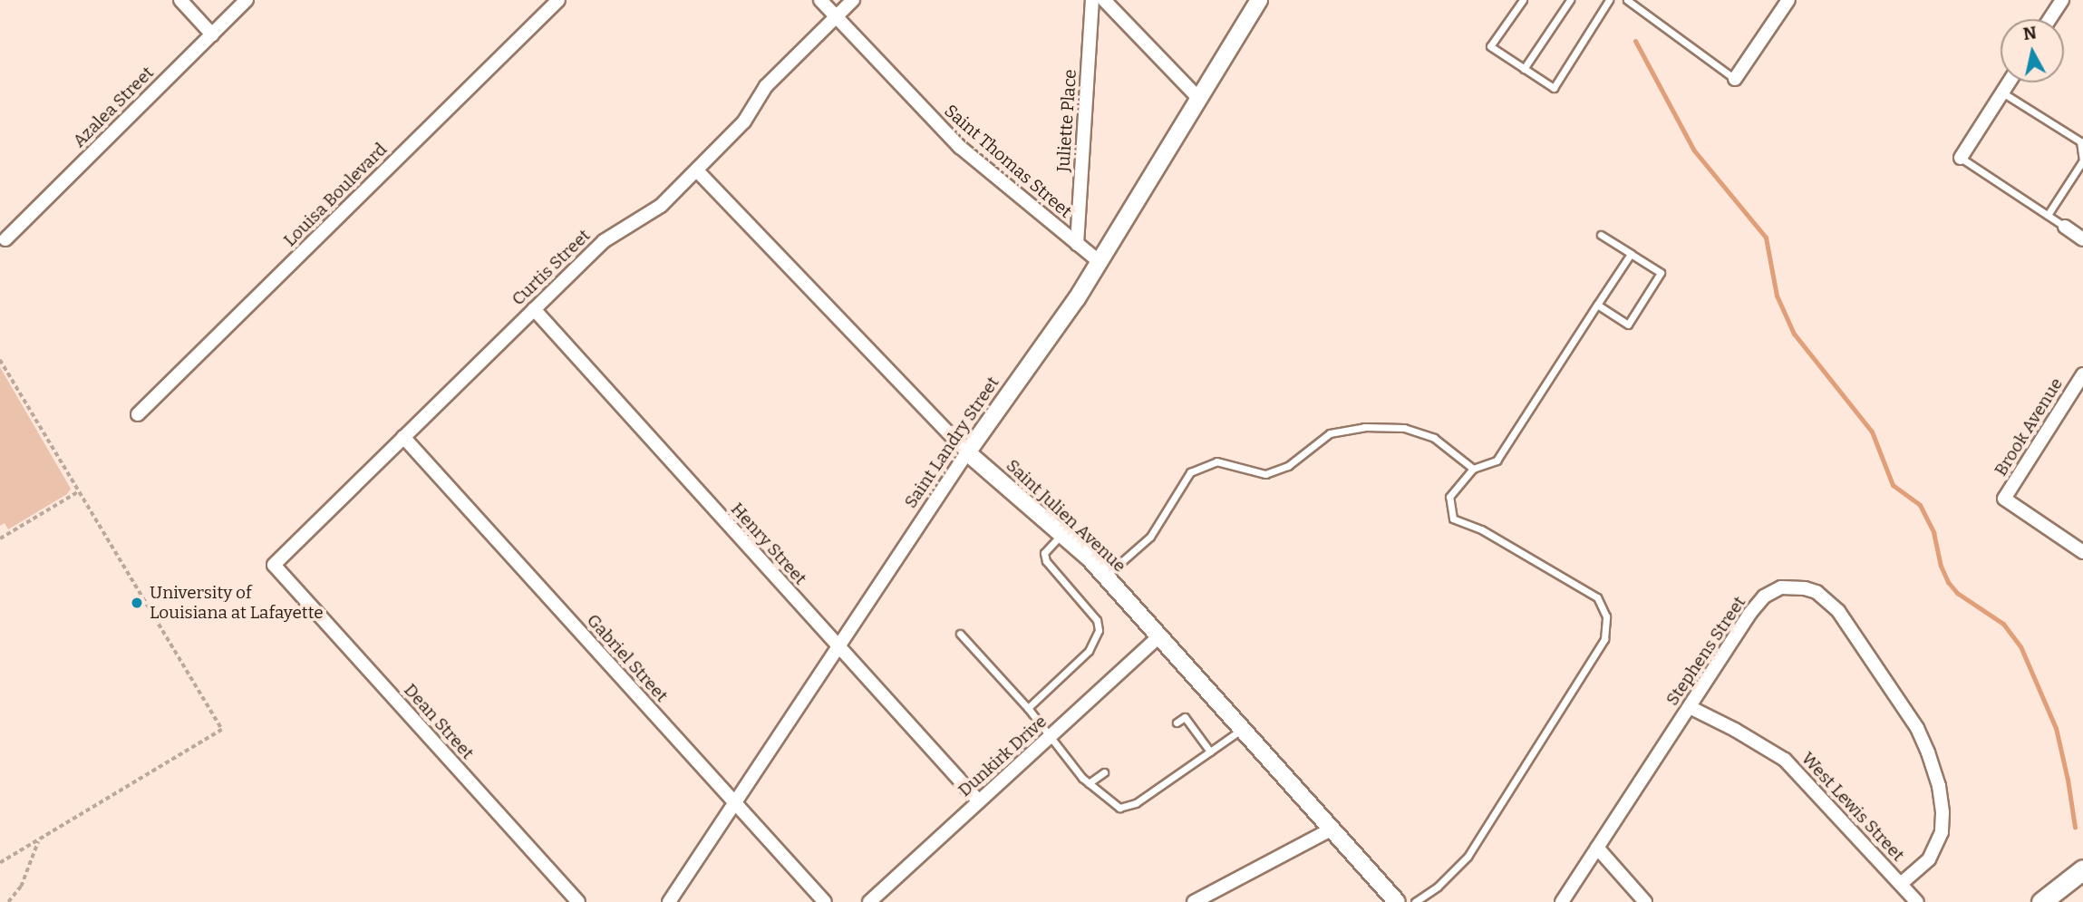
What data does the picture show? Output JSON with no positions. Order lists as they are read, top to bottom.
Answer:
{
  "streets": {
    "street": [
      "Azalea Street",
      "Juliette Place",
      "Saint Thomas Street",
      "Louisa Boulevard",
      "Curtis Street",
      "Brook Avenue",
      "Saint Landry Street",
      "Saint Julien Avenue",
      "Henry Street",
      "Stephens Street",
      "Gabriel Street",
      "Dean Street",
      "Dunkirk Drive",
      "West Lewis Street"
    ]
  },
  "crossings": [
    ["Juliette Place", "Saint Thomas Street"],
    ["Saint Thomas Street", "Curtis Street"],
    ["Saint Thomas Street", "Saint Landry Street"],
    ["Curtis Street", "Saint Julien Avenue"],
    ["Curtis Street", "Henry Street"],
    ["Curtis Street", "Gabriel Street"],
    ["Curtis Street", "Dean Street"],
    ["Saint Landry Street", "Saint Julien Avenue"],
    ["Saint Landry Street", "Henry Street"],
    ["Saint Landry Street", "Gabriel Street"],
    ["Saint Julien Avenue", "Dunkirk Drive"],
    ["Henry Street", "Dunkirk Drive"],
    ["Stephens Street", "West Lewis Street"]
  ],
  "places": ["University of Louisiana at Lafayette"],
  "north": "top"
}
